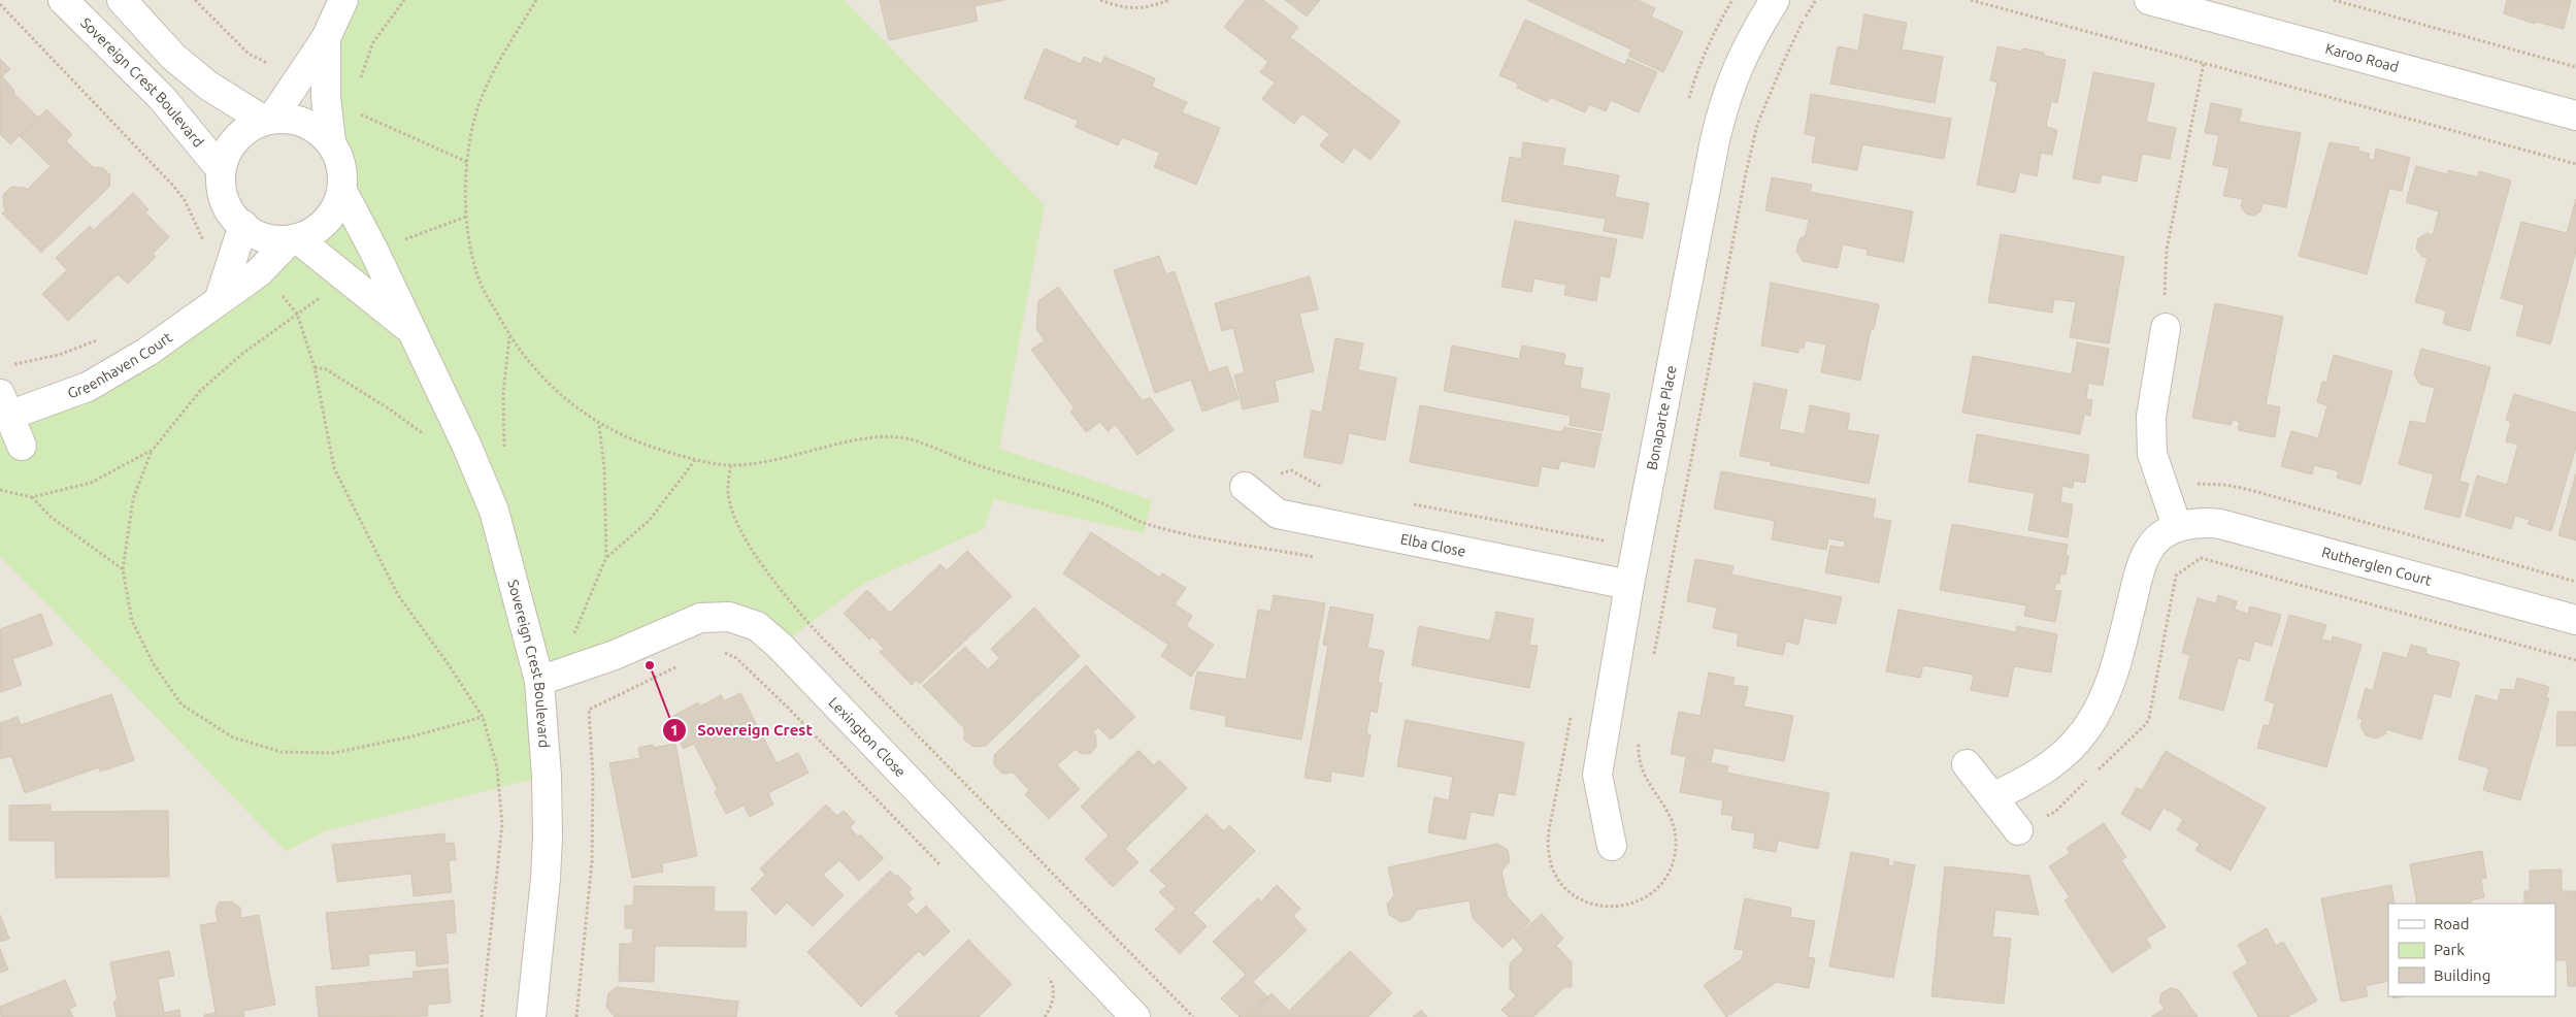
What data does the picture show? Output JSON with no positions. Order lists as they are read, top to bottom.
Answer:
{
  "streets": {
    "street": [
      "Karoo Road",
      "Sovereign Crest Boulevard",
      "Greenhaven Court",
      "Bonaparte Place",
      "Elba Close",
      "Rutherglen Court",
      "Lexington Close"
    ]
  },
  "crossings": [
    ["Sovereign Crest Boulevard", "Greenhaven Court"],
    ["Sovereign Crest Boulevard", "Lexington Close"],
    ["Bonaparte Place", "Elba Close"]
  ],
  "places": ["Sovereign Crest"],
  "legend": ["Road", "Park", "Building"]
}
